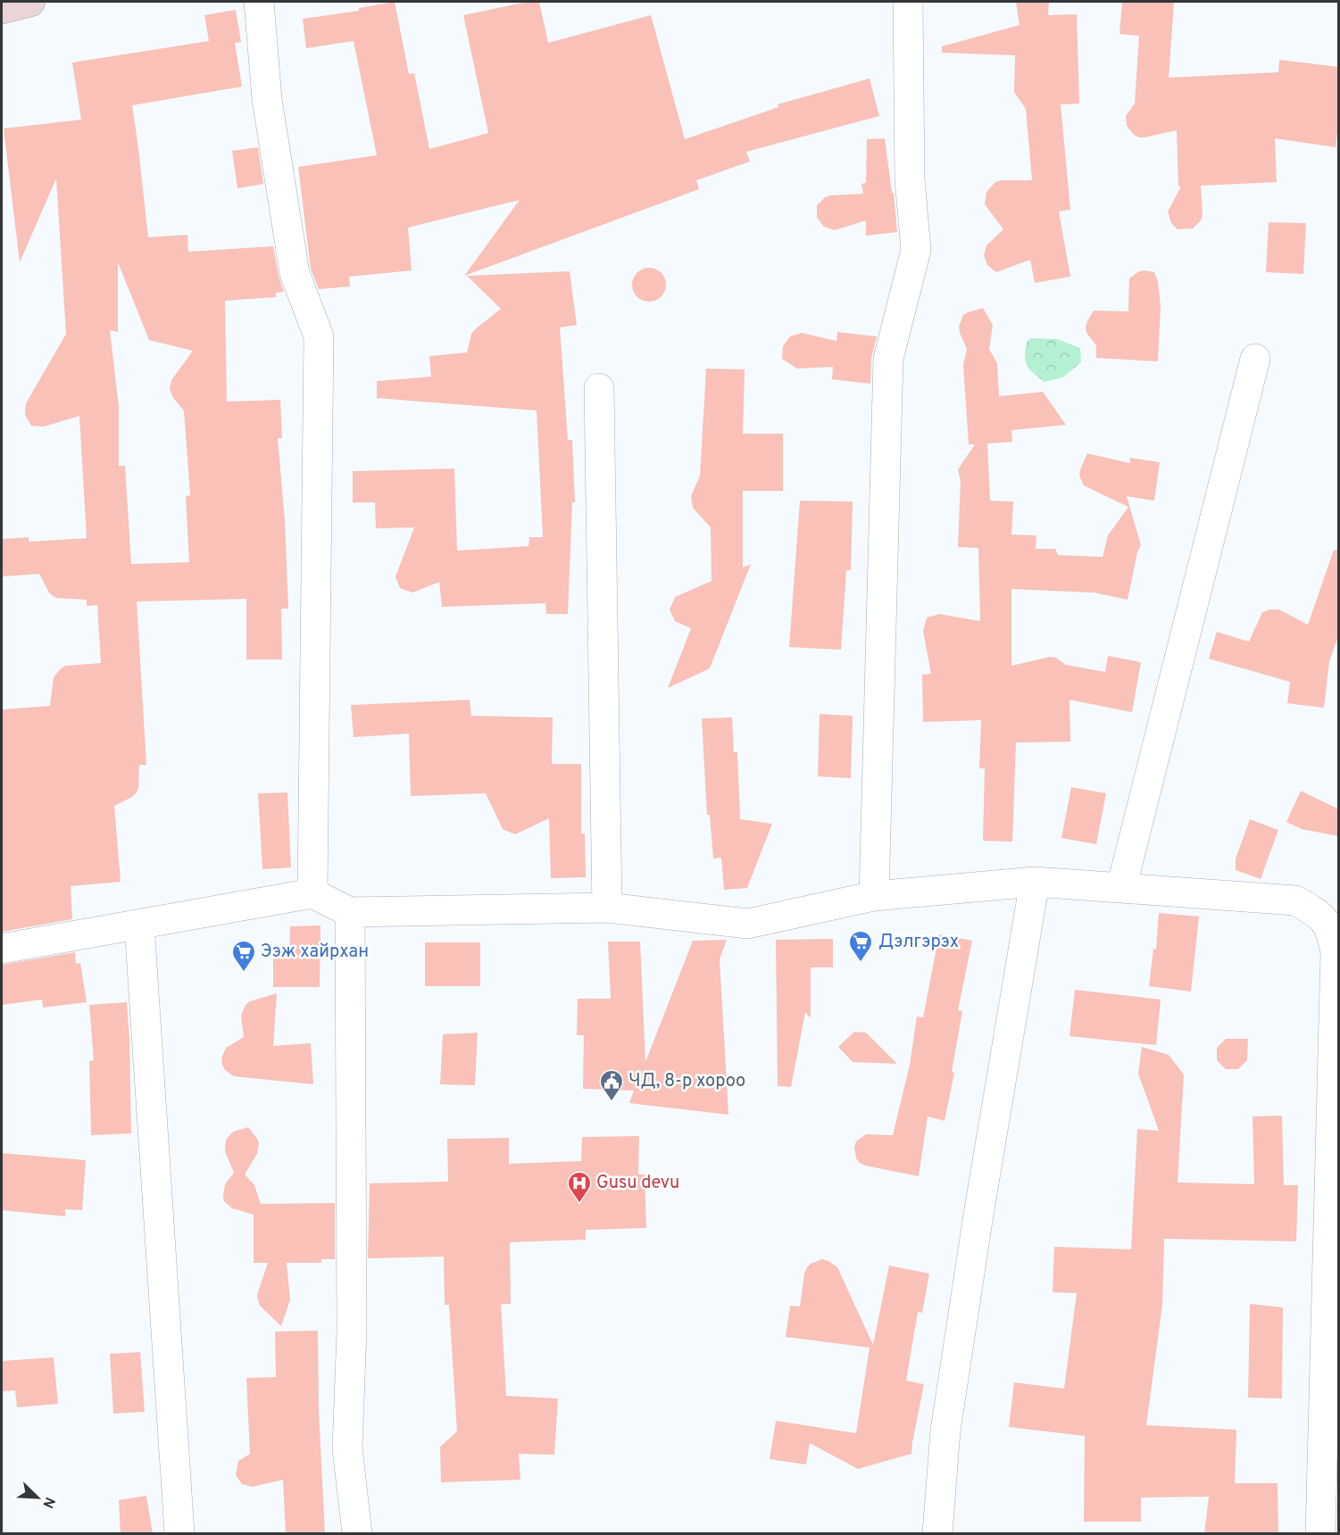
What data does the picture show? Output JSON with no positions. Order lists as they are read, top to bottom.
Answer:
{
  "places": {
    "supermarket": ["Дэлгэрэх", "Ээж хайрхан"],
    "public building": ["ЧД, 8-р хороо"],
    "hospital": ["Gusu devu"]
  },
  "north": "bottom right"
}
